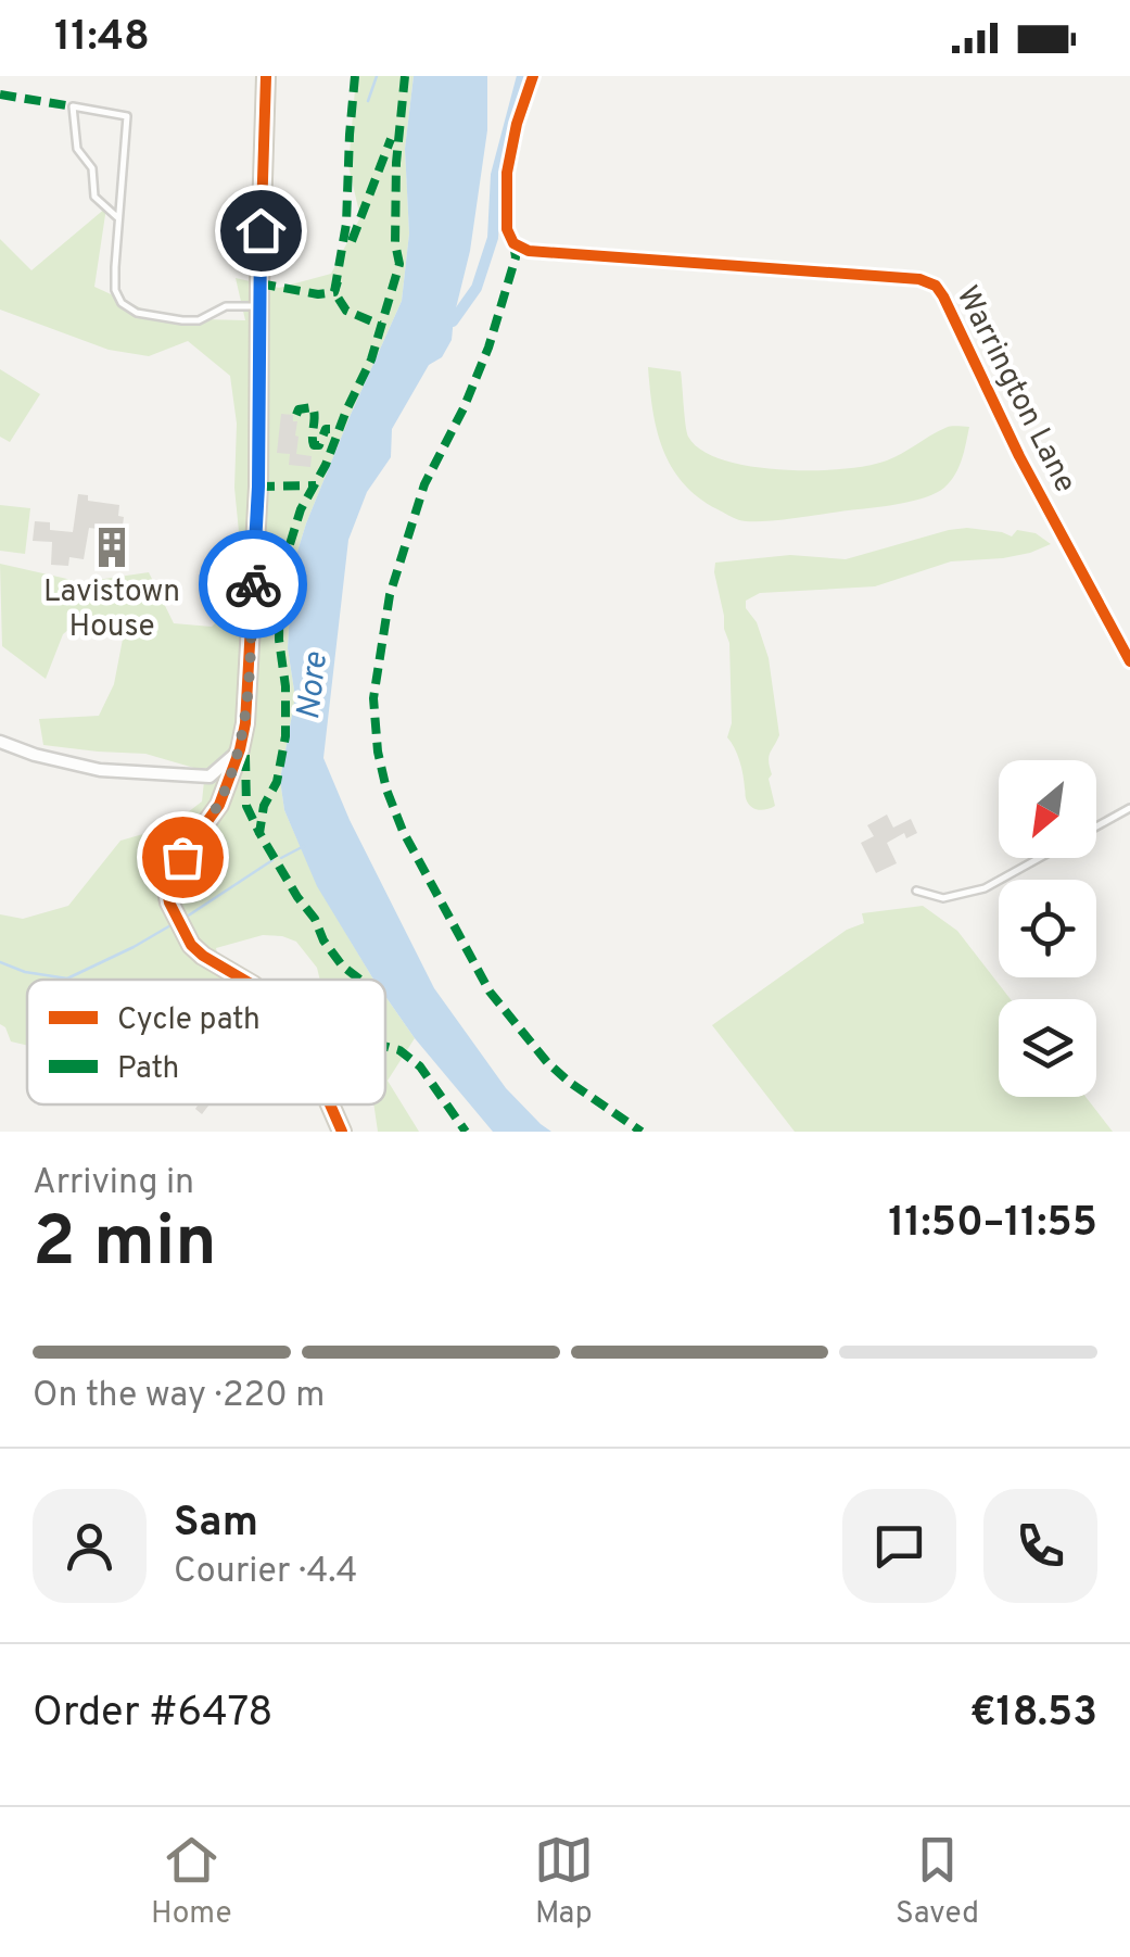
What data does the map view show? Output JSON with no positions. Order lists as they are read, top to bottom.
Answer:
{
  "streets": {
    "street": ["Warrington Lane"]
  },
  "water": ["Nore"],
  "places": {
    "building": ["Lavistown House"]
  },
  "legend": ["Cycle path", "Path"],
  "north": "bottom left",
  "page": {
    "status": "11:48",
    "heading": ["2 min", "Arriving in", "11:50–11:55"],
    "panel": [
      "Sam",
      "Courier · 4.4",
      "Order #6478",
      "€18.53"
    ],
    "bar": "On the way · 220 m",
    "tabs": ["Home", "Map", "Saved"]
  }
}
